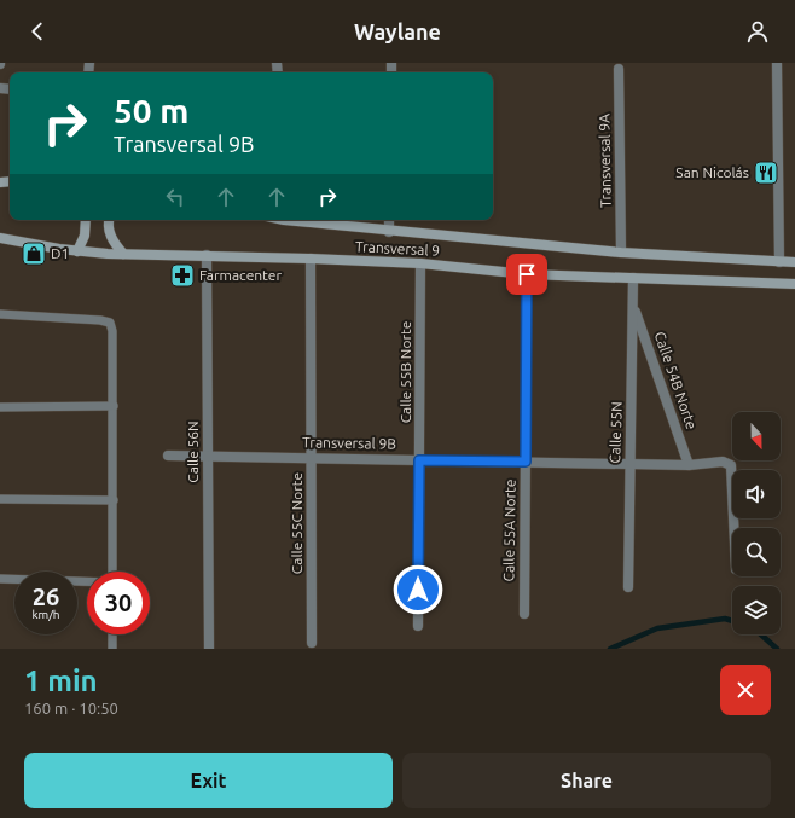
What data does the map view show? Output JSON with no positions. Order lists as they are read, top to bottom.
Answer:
{
  "streets": {
    "main road": ["Transversal 9"],
    "street": [
      "Transversal 9A",
      "Calle 55B Norte",
      "Calle 54B Norte",
      "Calle 55N",
      "Transversal 9B",
      "Calle 56N",
      "Calle 55C Norte",
      "Calle 55A Norte"
    ]
  },
  "crossings": [
    ["Transversal 9A", "Transversal 9"],
    ["Transversal 9", "Calle 55B Norte"],
    ["Transversal 9", "Calle 55N"],
    ["Transversal 9", "Calle 56N"],
    ["Transversal 9", "Calle 55C Norte"],
    ["Transversal 9", "Calle 55A Norte"],
    ["Calle 55B Norte", "Transversal 9B"],
    ["Calle 54B Norte", "Calle 55N"],
    ["Calle 54B Norte", "Transversal 9B"],
    ["Calle 55N", "Transversal 9B"],
    ["Transversal 9B", "Calle 56N"],
    ["Transversal 9B", "Calle 55C Norte"],
    ["Transversal 9B", "Calle 55A Norte"]
  ],
  "places": {
    "restaurant": ["San Nicolás"],
    "shop": ["D1"],
    "pharmacy": ["Farmacenter"]
  },
  "north": "bottom",
  "page": {
    "header": "Waylane",
    "turn": ["50 m", "Transversal 9B"],
    "speed": "26 km/h",
    "limit": "30",
    "heading": ["1 min", "160 m · 10:50"],
    "buttons": ["Exit", "Share"]
  }
}
